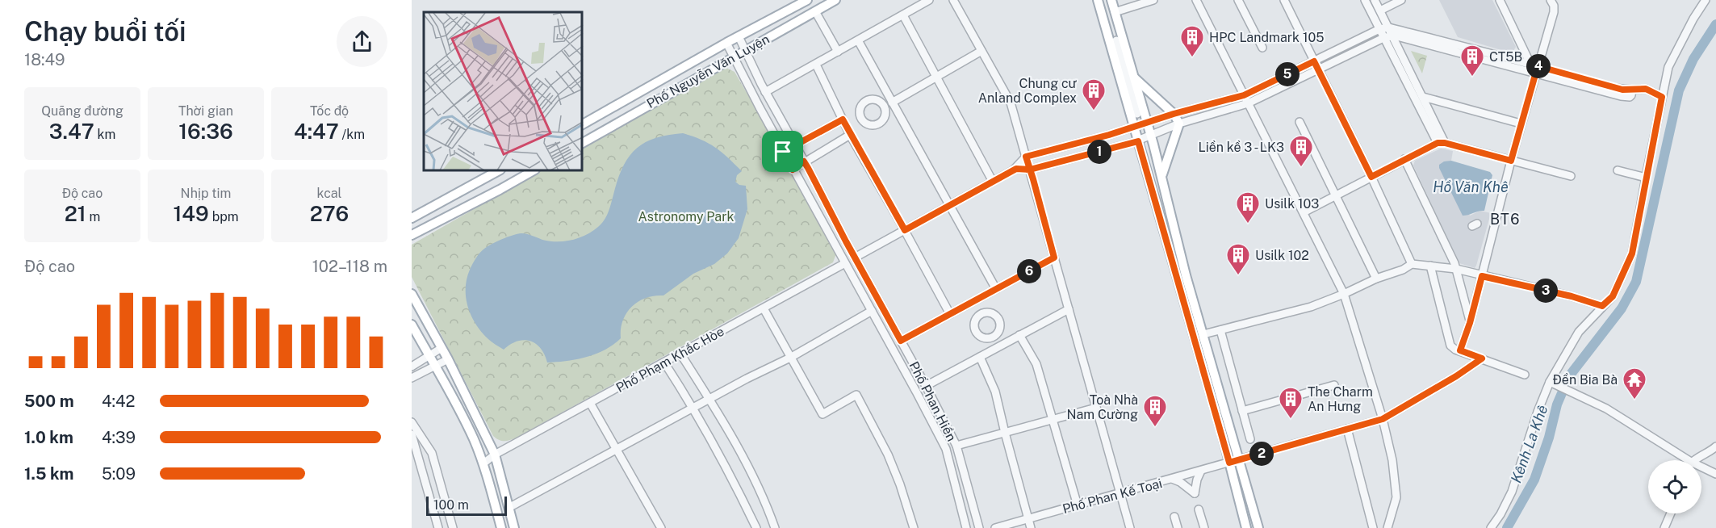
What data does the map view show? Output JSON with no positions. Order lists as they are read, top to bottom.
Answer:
{
  "streets": {
    "main road": ["Phố Nguyễn Văn Luyện"],
    "street": ["Phố Phạm Khắc Hòe", "Phố Phan Hiền", "Phố Phan Kế Toại"]
  },
  "crossings": [
    ["Phố Nguyễn Văn Luyện", "Phố Phan Hiền"],
    ["Phố Phạm Khắc Hòe", "Phố Phan Hiền"]
  ],
  "districts": ["BT6"],
  "water": ["Hồ Văn Khê", "Kênh La Khê"],
  "parks": ["Astronomy Park"],
  "places": {
    "building": [
      "HPC Landmark 105",
      "CT5B",
      "Chung cư Anland Complex",
      "Liền kề 3 - LK3",
      "Usilk 103",
      "Usilk 102",
      "The Charm An Hưng",
      "Toà Nhà Nam Cường"
    ],
    "temple": ["Đền Bia Bà"]
  },
  "scale_bar": "100 m",
  "page": {
    "heading": ["Chạy buổi tối", "18:49"],
    "pins": [
      "4",
      "5",
      "1",
      "6",
      "3",
      "2"
    ],
    "stats": [
      ["Quãng đường", "3.47 km"],
      ["Thời gian", "16:36"],
      ["Tốc độ", "4:47 /km"],
      ["Độ cao", "21 m"],
      ["Nhịp tim", "149 bpm"],
      ["kcal", "276"]
    ],
    "chart": ["Độ cao", "102–118 m"],
    "list": [
      {
        "name": "500 m",
        "note": "4:42"
      },
      {
        "name": "1.0 km",
        "note": "4:39"
      },
      {
        "name": "1.5 km",
        "note": "5:09"
      }
    ],
    "scale": "100 m"
  }
}
